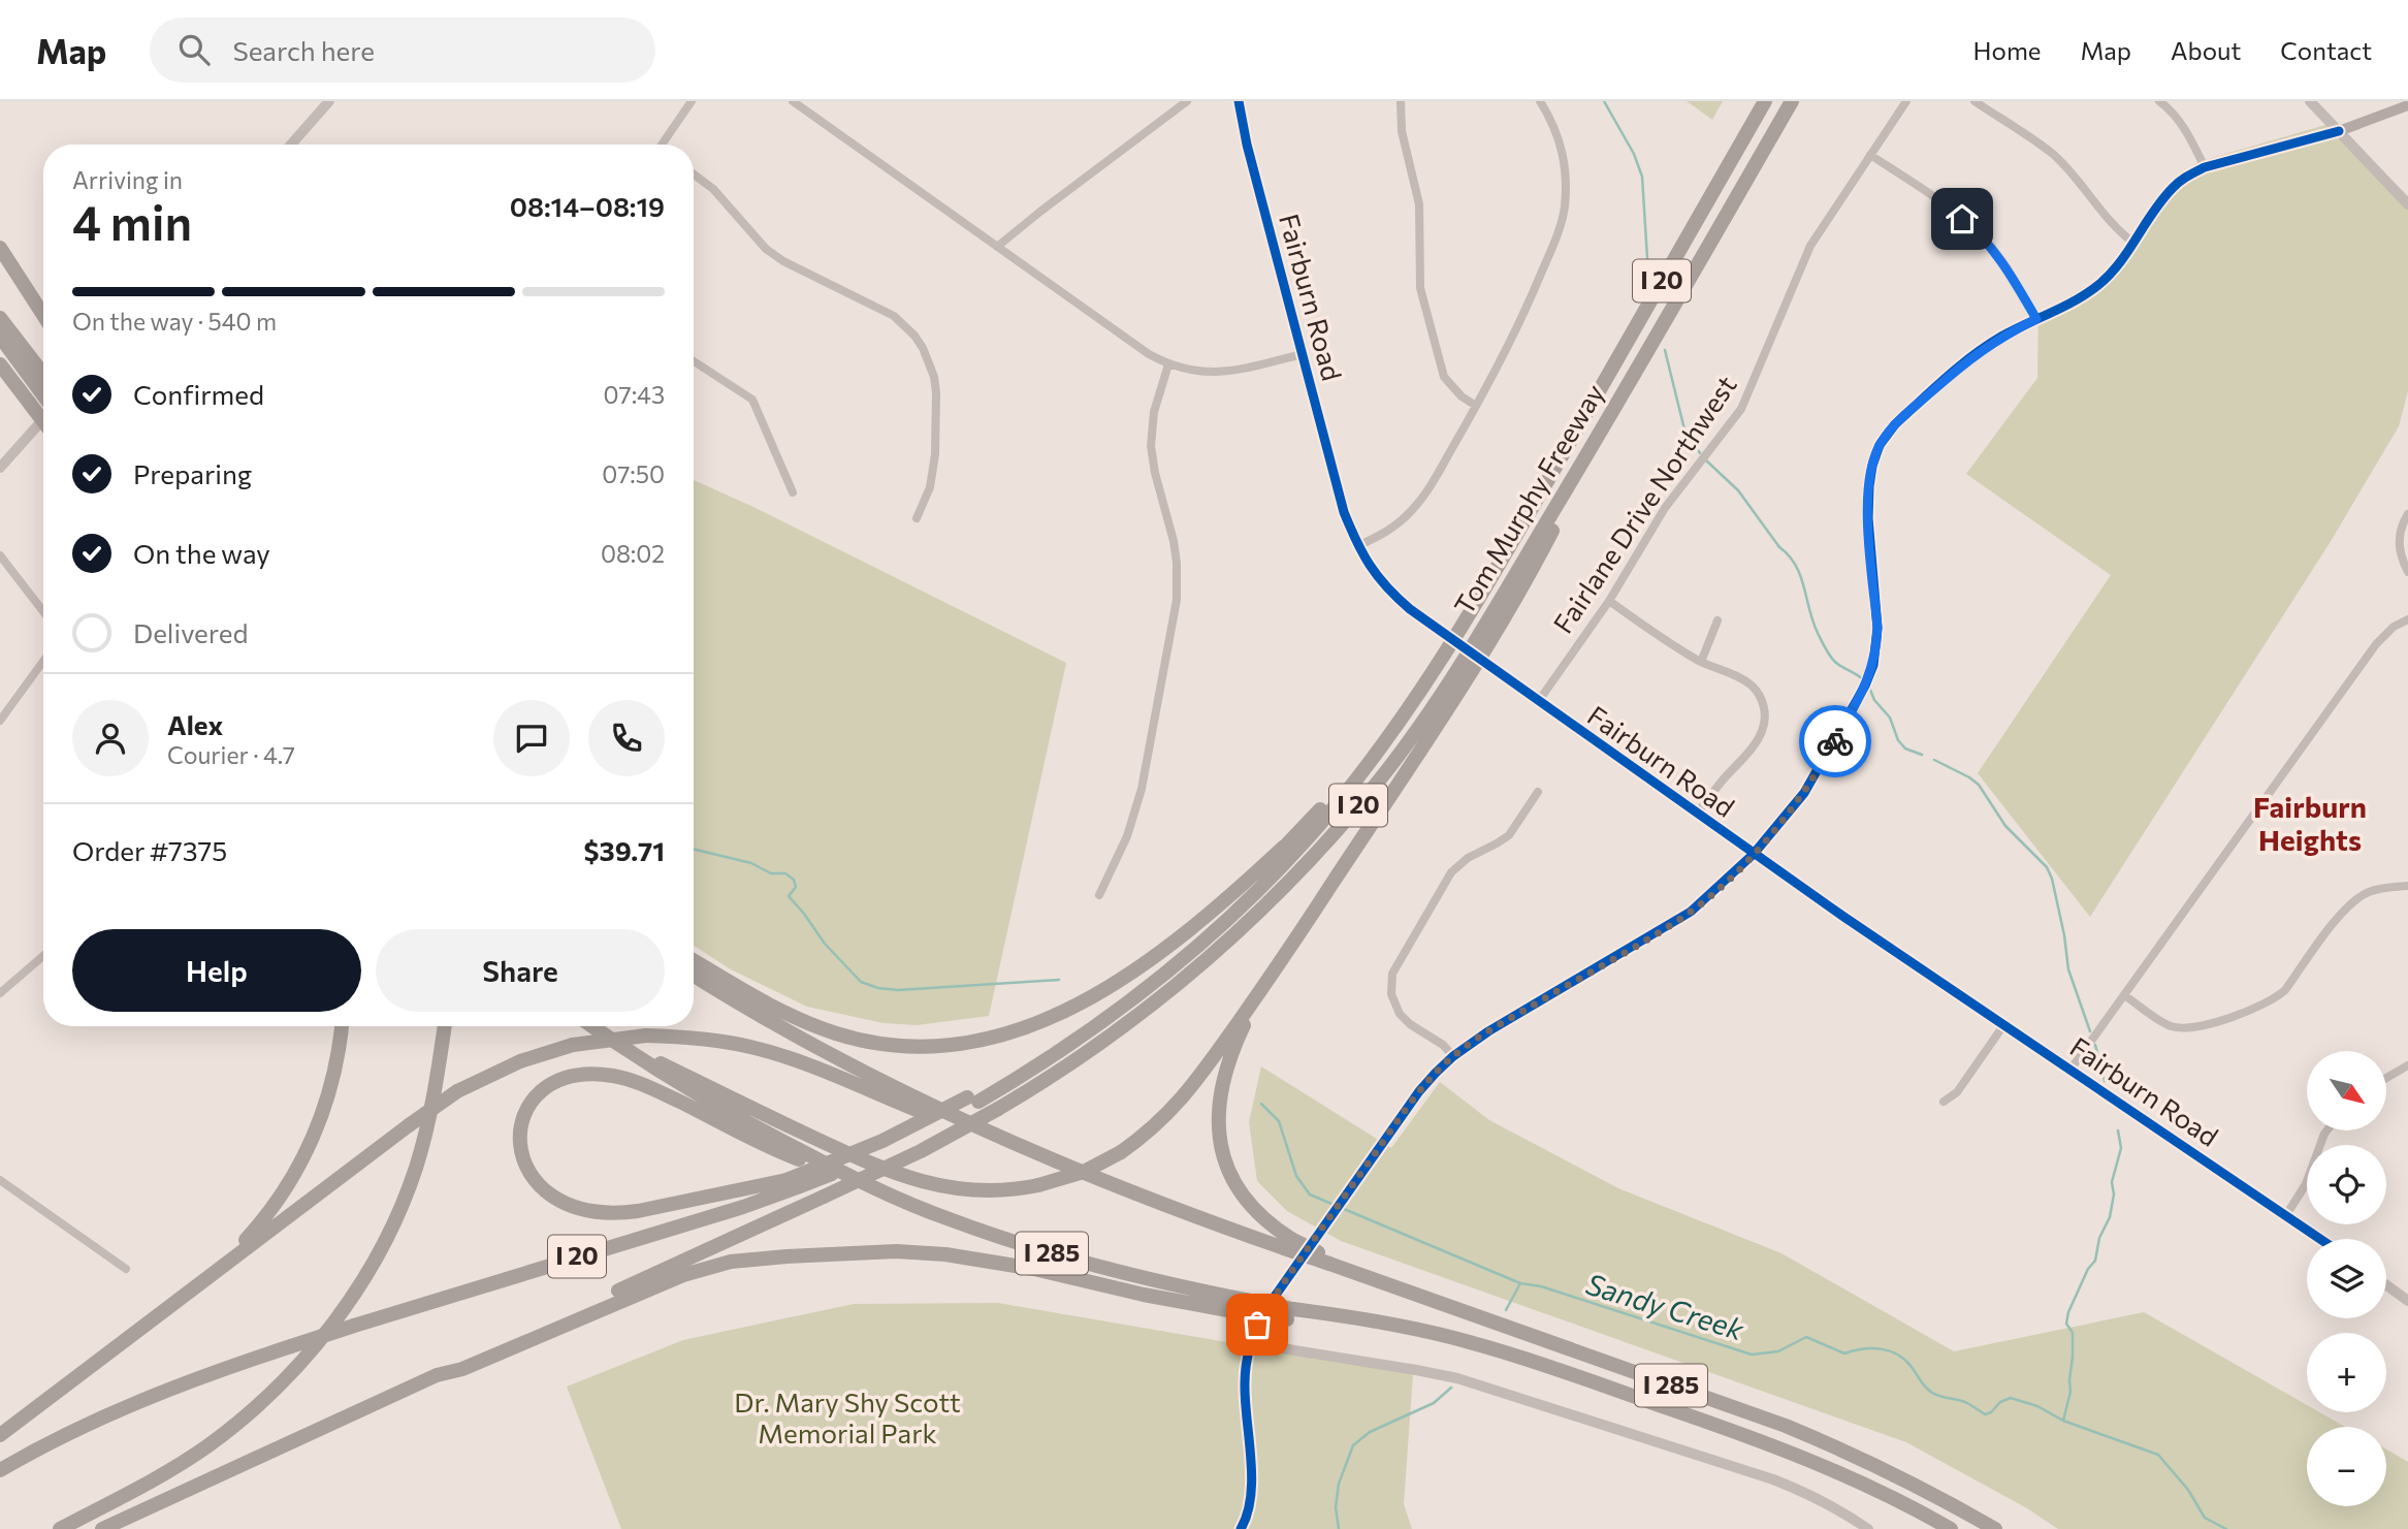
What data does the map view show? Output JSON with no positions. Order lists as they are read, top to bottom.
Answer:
{
  "streets": {
    "highway": ["I 20", "Tom Murphy Freeway", "I 285"],
    "street": ["Fairburn Road", "Fairlane Drive Northwest"]
  },
  "crossings": [
    ["I 20", "Tom Murphy Freeway"],
    ["Fairburn Road", "Fairlane Drive Northwest"]
  ],
  "districts": ["Fairburn Heights"],
  "water": ["Sandy Creek"],
  "parks": ["Dr. Mary Shy Scott Memorial Park"],
  "north": "bottom right",
  "page": {
    "header": "Map",
    "search": "Search here",
    "nav": [
      "Home",
      "Map",
      "About",
      "Contact"
    ],
    "heading": ["4 min", "Arriving in", "08:14–08:19"],
    "panel": [
      "Alex",
      "Courier · 4.7",
      "Order #7375",
      "$39.71"
    ],
    "bar": "On the way · 540 m",
    "list": [
      ["Confirmed", "07:43"],
      ["Preparing", "07:50"],
      ["On the way", "08:02"],
      "Delivered"
    ],
    "buttons": ["Help", "Share"],
    "map_buttons": ["+", "−"]
  }
}
